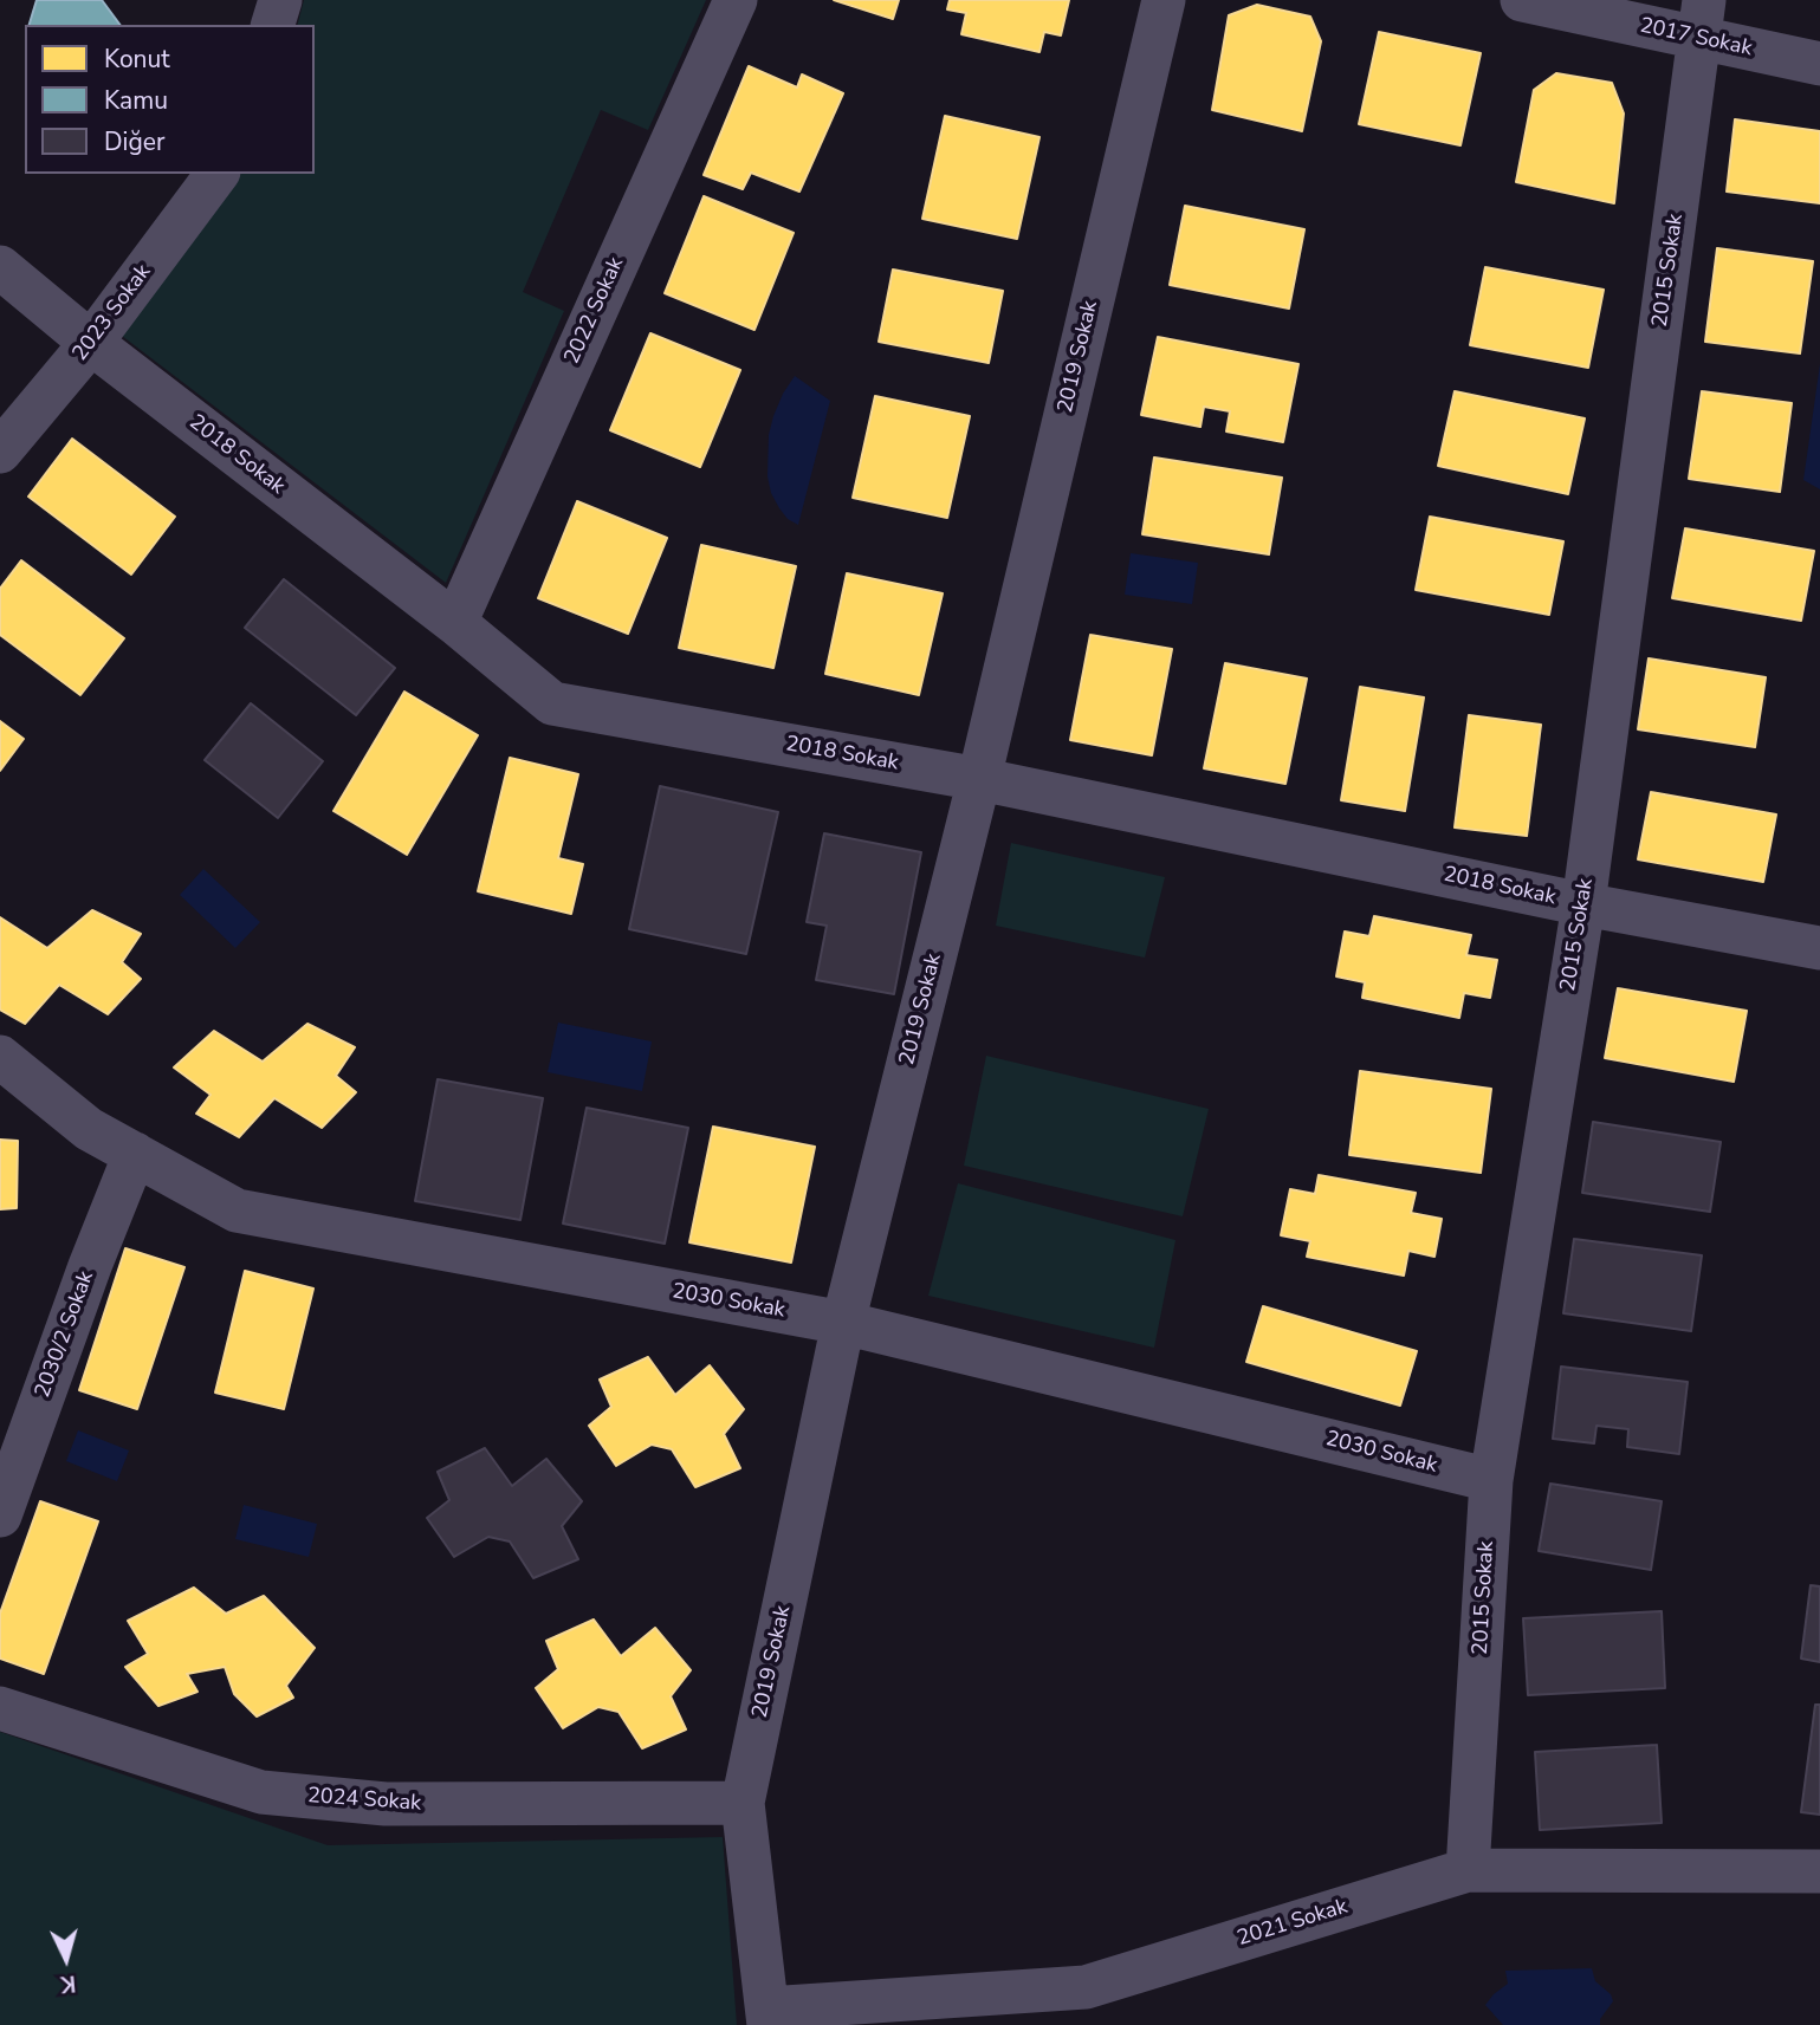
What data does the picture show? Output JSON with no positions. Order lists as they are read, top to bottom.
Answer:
{
  "streets": {
    "street": [
      "2017 Sokak",
      "2015 Sokak",
      "2022 Sokak",
      "2023 Sokak",
      "2019 Sokak",
      "2018 Sokak",
      "2030 Sokak",
      "2030/2 Sokak",
      "2024 Sokak",
      "2021 Sokak"
    ]
  },
  "crossings": [
    ["2017 Sokak", "2015 Sokak"],
    ["2015 Sokak", "2018 Sokak"],
    ["2015 Sokak", "2030 Sokak"],
    ["2015 Sokak", "2021 Sokak"],
    ["2022 Sokak", "2018 Sokak"],
    ["2023 Sokak", "2018 Sokak"],
    ["2019 Sokak", "2018 Sokak"],
    ["2019 Sokak", "2030 Sokak"],
    ["2019 Sokak", "2024 Sokak"],
    ["2019 Sokak", "2021 Sokak"],
    ["2030 Sokak", "2030/2 Sokak"]
  ],
  "legend": ["Konut", "Kamu", "Diğer"],
  "north": "bottom"
}
